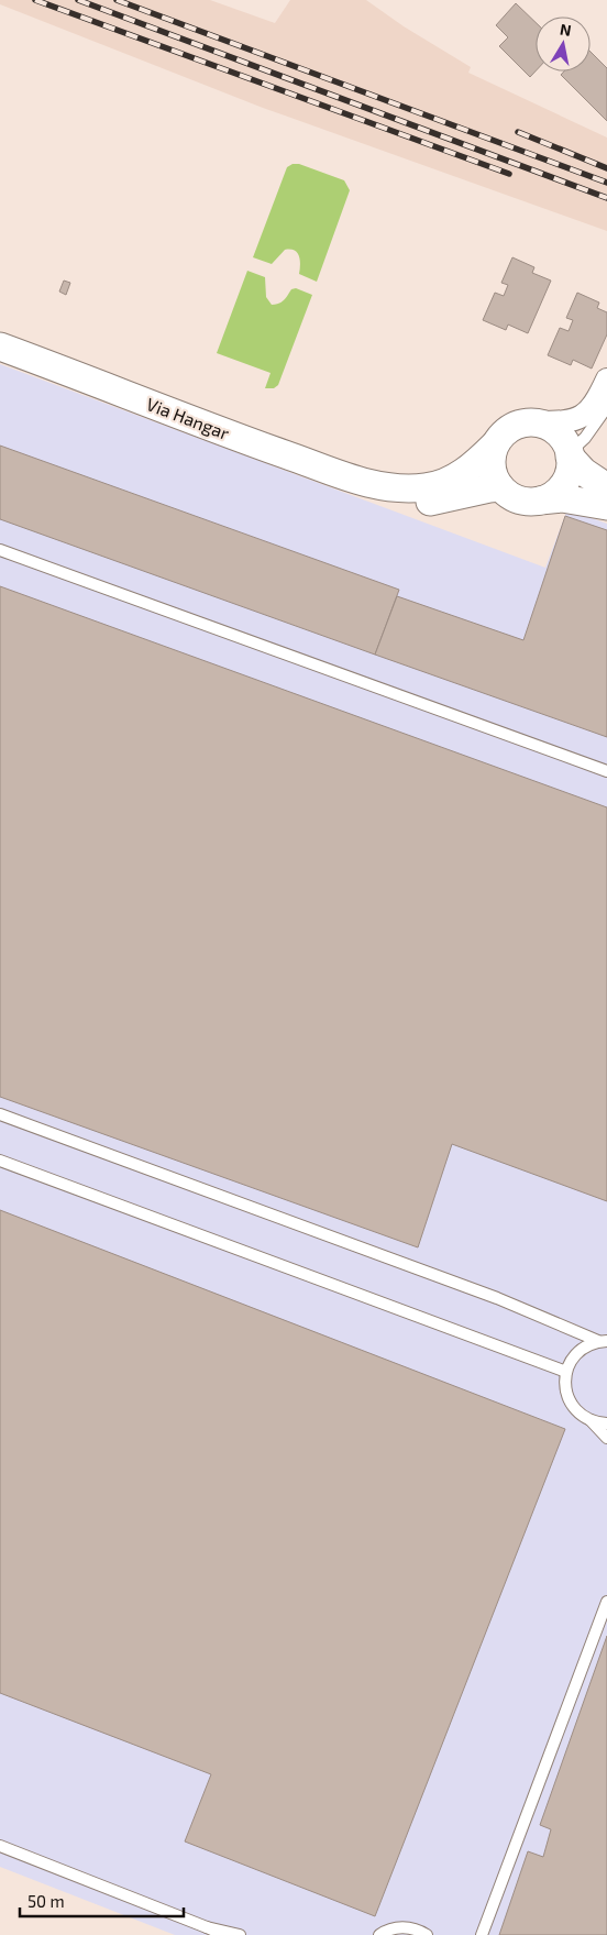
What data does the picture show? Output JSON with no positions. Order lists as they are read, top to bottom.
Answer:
{
  "streets": {
    "street": ["Via Hangar"]
  },
  "scale_bar": "50 m",
  "north": "top"
}
